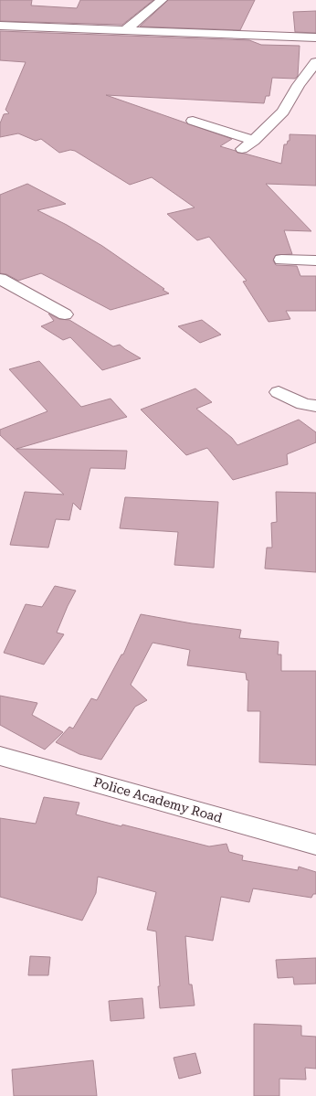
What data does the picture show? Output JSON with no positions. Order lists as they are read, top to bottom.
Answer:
{
  "streets": {
    "street": ["Police Academy Road"]
  }
}
